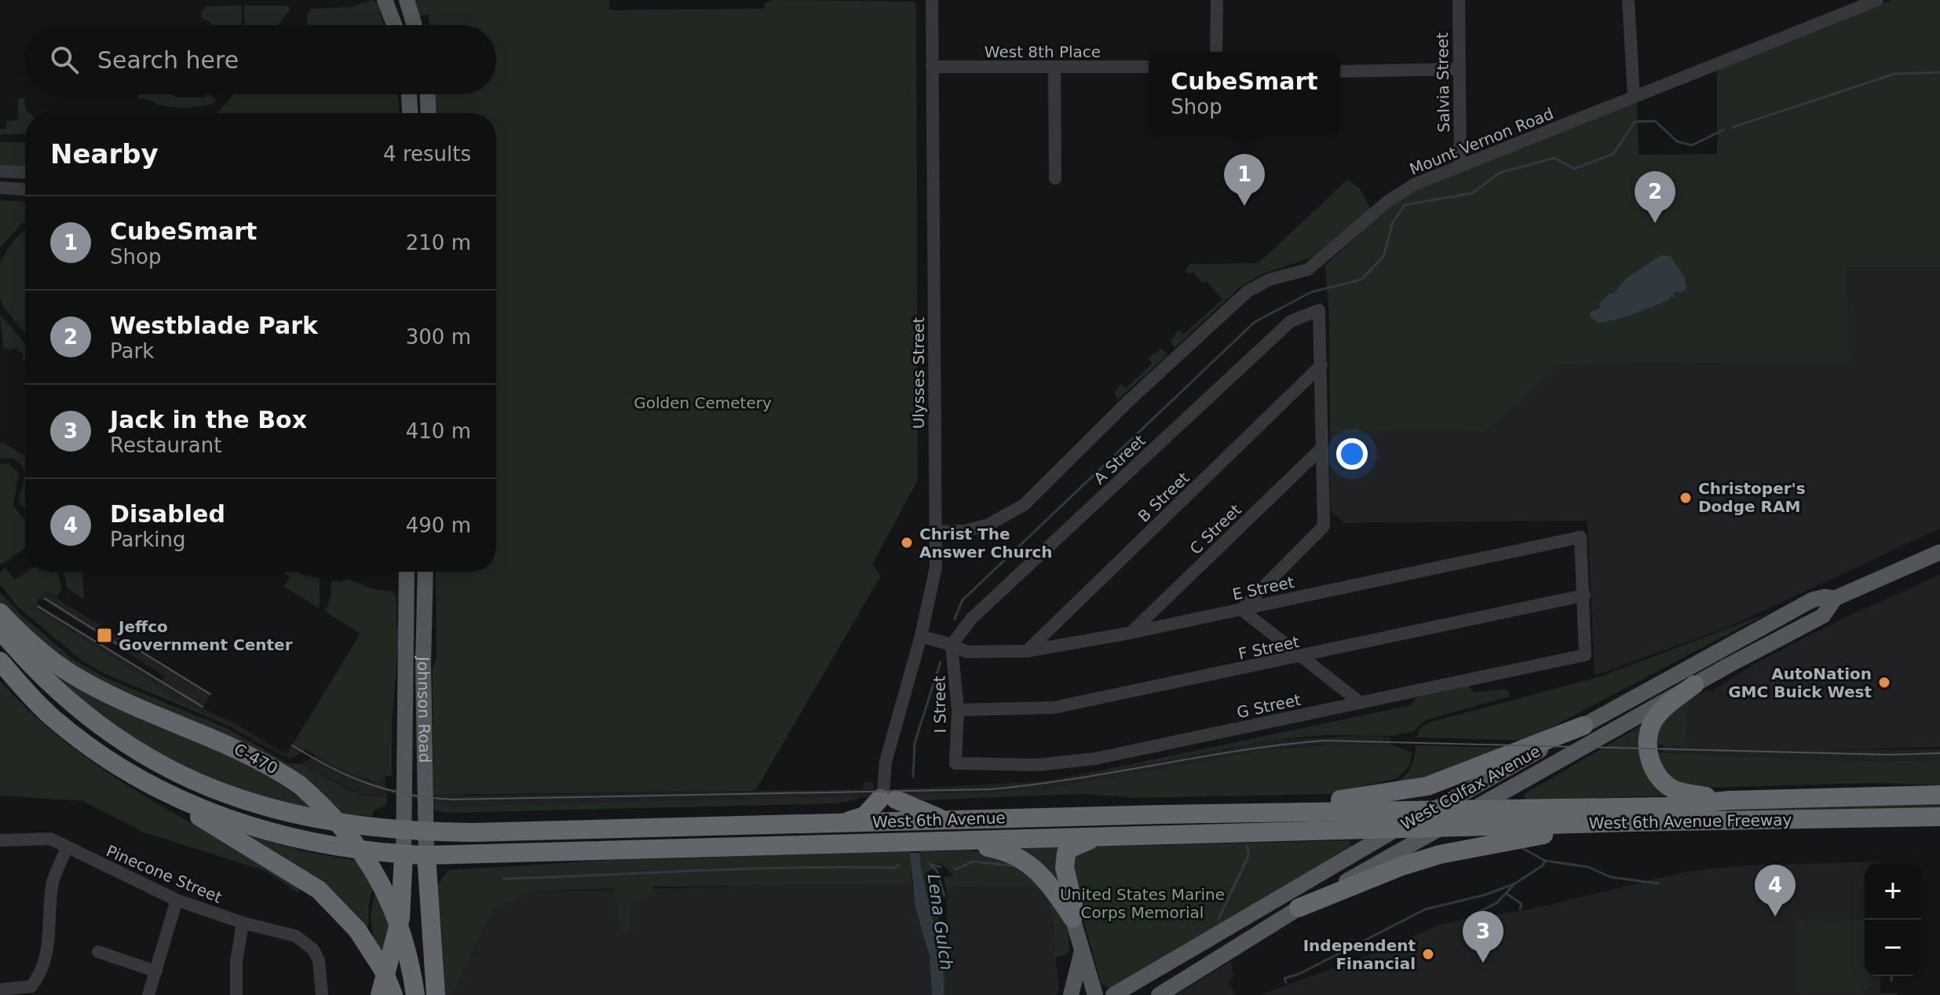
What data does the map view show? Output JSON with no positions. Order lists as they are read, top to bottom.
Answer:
{
  "streets": {
    "highway": ["C-470", "West 6th Avenue", "West 6th Avenue Freeway"],
    "main road": ["Johnson Road", "West Colfax Avenue"],
    "street": [
      "West 8th Place",
      "Salvia Street",
      "Mount Vernon Road",
      "Ulysses Street",
      "A Street",
      "B Street",
      "C Street",
      "E Street",
      "F Street",
      "I Street",
      "G Street",
      "Pinecone Street"
    ]
  },
  "crossings": [
    ["West 8th Place", "Ulysses Street"],
    ["Salvia Street", "Mount Vernon Road"],
    ["Mount Vernon Road", "Ulysses Street"],
    ["Ulysses Street", "E Street"],
    ["A Street", "B Street"],
    ["A Street", "E Street"],
    ["A Street", "I Street"],
    ["B Street", "E Street"],
    ["C Street", "E Street"],
    ["E Street", "F Street"],
    ["E Street", "I Street"],
    ["E Street", "G Street"],
    ["F Street", "I Street"],
    ["F Street", "G Street"],
    ["I Street", "G Street"],
    ["Johnson Road", "West 6th Avenue"],
    ["West Colfax Avenue", "West 6th Avenue"],
    ["West Colfax Avenue", "West 6th Avenue Freeway"],
    ["West 6th Avenue", "West 6th Avenue Freeway"]
  ],
  "water": ["Lena Gulch"],
  "parks": ["Golden Cemetery", "United States Marine Corps Memorial"],
  "places": {
    "other": [
      "Christoper's Dodge RAM",
      "Christ The Answer Church",
      "AutoNation GMC Buick West",
      "Independent Financial"
    ],
    "transit": ["Jeffco Government Center"]
  },
  "page": {
    "search": "Search here",
    "popup": ["CubeSmart", "Shop"],
    "heading": ["Nearby", "4 results"],
    "pins": [
      "1",
      "2",
      "4",
      "3"
    ],
    "list": [
      {
        "mark": "1",
        "name": "CubeSmart",
        "note": "Shop",
        "value": "210 m"
      },
      {
        "mark": "2",
        "name": "Westblade Park",
        "note": "Park",
        "value": "300 m"
      },
      {
        "mark": "3",
        "name": "Jack in the Box",
        "note": "Restaurant",
        "value": "410 m"
      },
      {
        "mark": "4",
        "name": "Disabled",
        "note": "Parking",
        "value": "490 m"
      }
    ],
    "map_buttons": ["+", "−"]
  }
}
